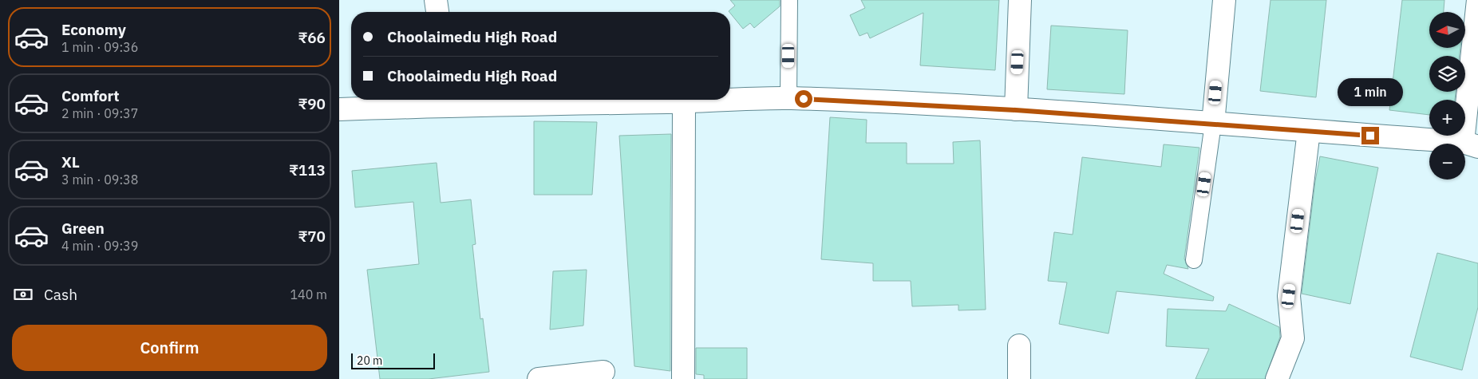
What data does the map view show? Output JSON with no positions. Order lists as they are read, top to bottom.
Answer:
{
  "scale_bar": "20 m",
  "north": "left",
  "page": {
    "list": [
      {
        "name": "Economy",
        "note": "1 min · 09:36",
        "value": "₹66"
      },
      {
        "name": "Comfort",
        "note": "2 min · 09:37",
        "value": "₹90"
      },
      {
        "name": "XL",
        "note": "3 min · 09:38",
        "value": "₹113"
      },
      {
        "name": "Green",
        "note": "4 min · 09:39",
        "value": "₹70"
      }
    ],
    "map_buttons": ["+", "−"],
    "banner": ["Choolaimedu High Road", "Choolaimedu High Road"],
    "bubble": "1 min",
    "pay": ["Cash", "140 m"],
    "buttons": "Confirm",
    "scale": "20 m"
  }
}
